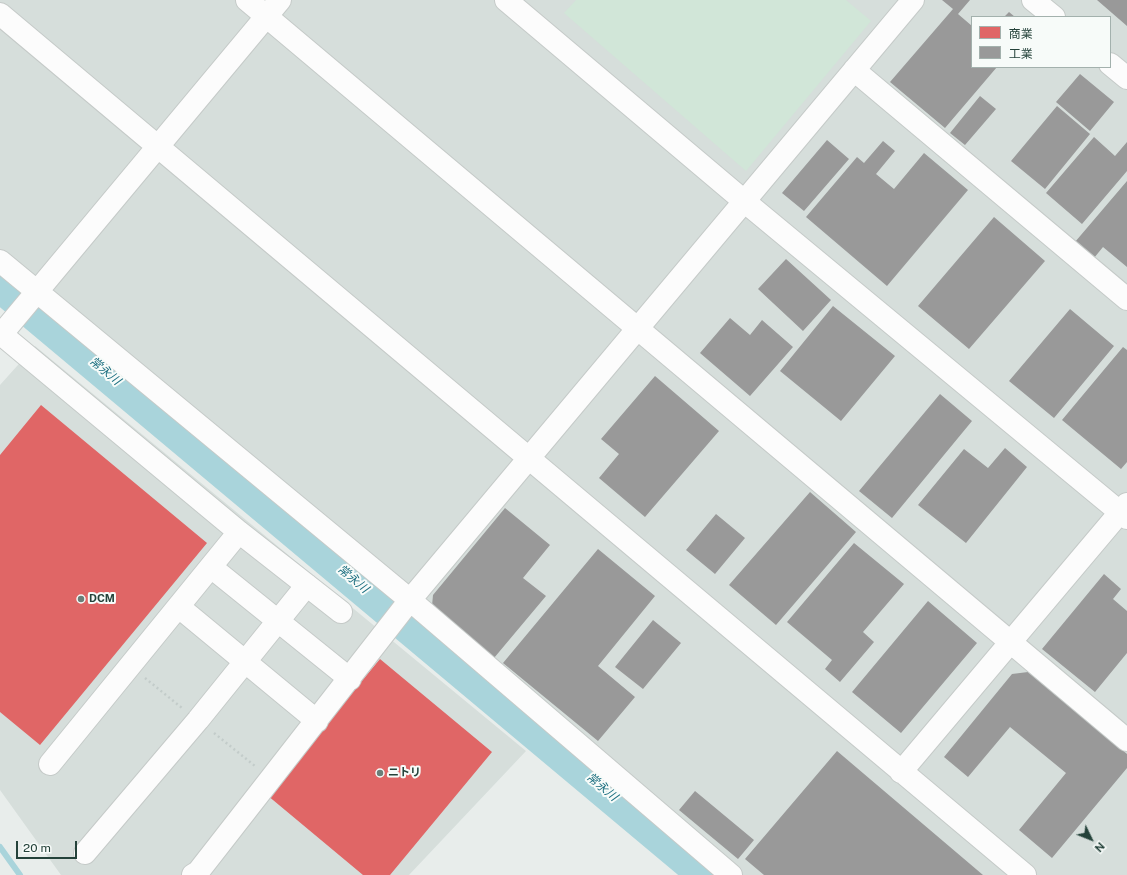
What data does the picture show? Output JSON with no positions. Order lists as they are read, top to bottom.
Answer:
{
  "water": ["常永川"],
  "places": ["DCM", "ニトリ"],
  "legend": ["商業", "工業"],
  "scale_bar": "20 m",
  "north": "bottom right"
}
